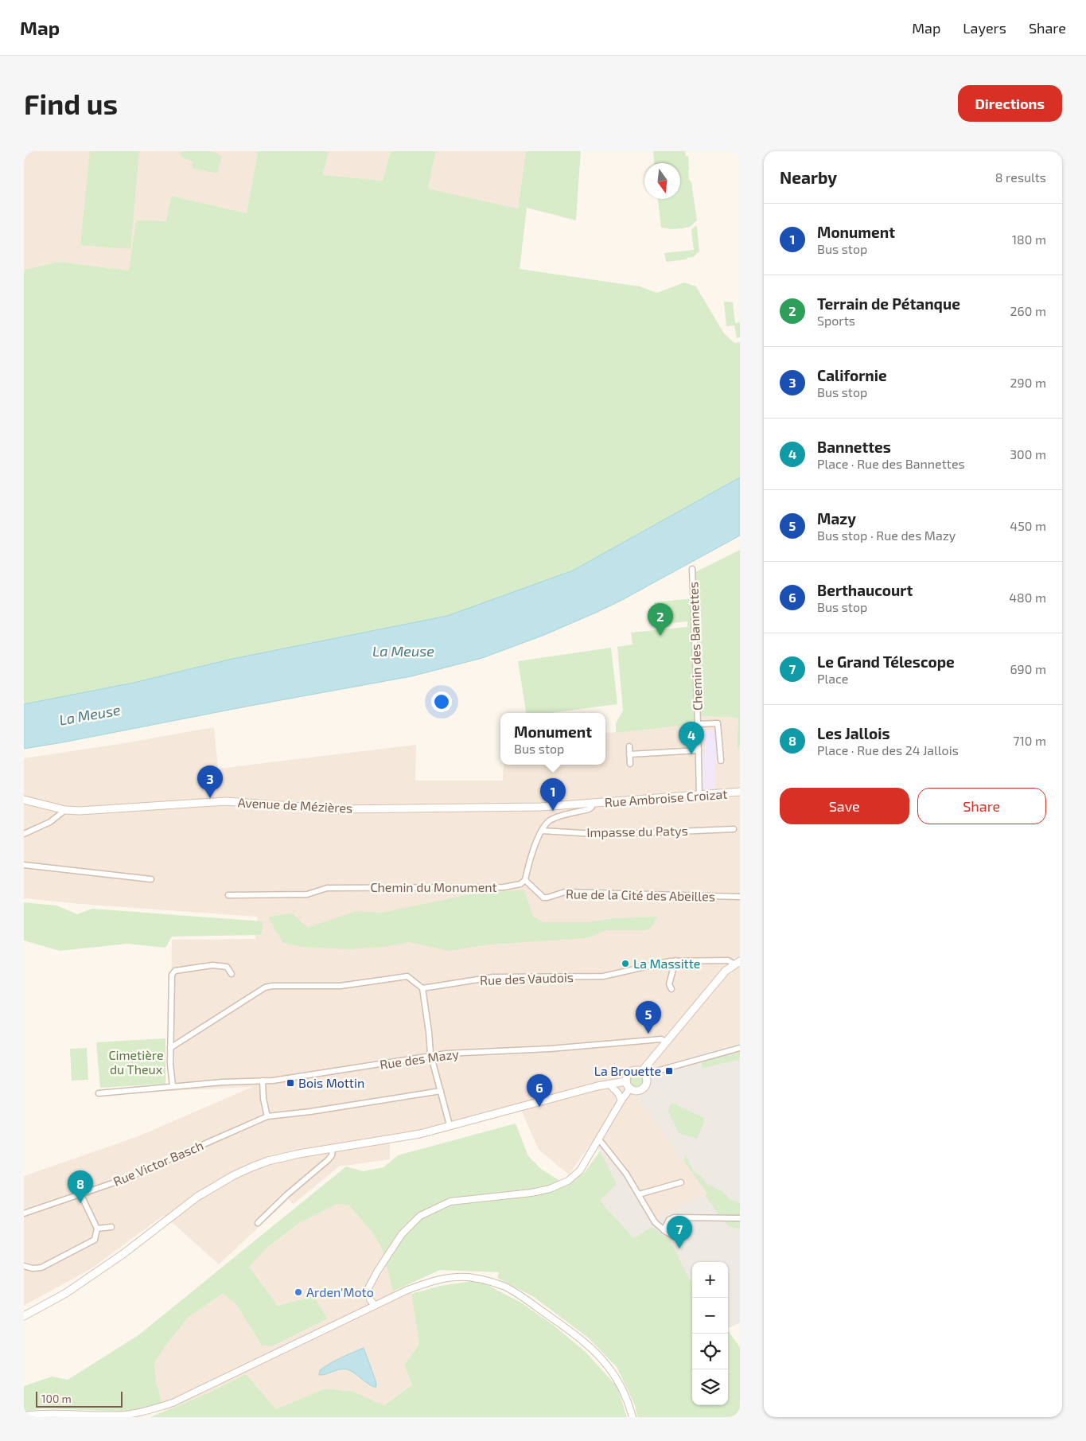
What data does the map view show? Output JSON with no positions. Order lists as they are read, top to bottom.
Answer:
{
  "streets": {
    "main road": ["Rue Ambroise Croizat", "Avenue de Mézières"],
    "street": [
      "Chemin des Bannettes",
      "Impasse du Patys",
      "Chemin du Monument",
      "Rue de la Cité des Abeilles",
      "Rue des Vaudois",
      "Rue des Mazy",
      "Rue Victor Basch"
    ]
  },
  "crossings": [
    ["Chemin des Bannettes", "Rue Ambroise Croizat"],
    ["Rue Ambroise Croizat", "Avenue de Mézières"],
    ["Chemin du Monument", "Rue de la Cité des Abeilles"]
  ],
  "water": ["La Meuse"],
  "parks": ["Cimetière du Theux"],
  "places": {
    "other": ["La Massitte", "Arden'Moto"],
    "transit": ["La Brouette", "Bois Mottin"]
  },
  "scale_bar": "100 m",
  "north": "bottom",
  "page": {
    "header": "Map",
    "nav": ["Map", "Layers", "Share"],
    "buttons": [
      "Directions",
      ["Save", "Share"]
    ],
    "title": "Find us",
    "heading": ["Nearby", "8 results"],
    "list": [
      {
        "mark": "1",
        "name": "Monument",
        "note": "Bus stop",
        "value": "180 m"
      },
      {
        "mark": "2",
        "name": "Terrain de Pétanque",
        "note": "Sports",
        "value": "260 m"
      },
      {
        "mark": "3",
        "name": "Californie",
        "note": "Bus stop",
        "value": "290 m"
      },
      {
        "mark": "4",
        "name": "Bannettes",
        "note": "Place · Rue des Bannettes",
        "value": "300 m"
      },
      {
        "mark": "5",
        "name": "Mazy",
        "note": "Bus stop · Rue des Mazy",
        "value": "450 m"
      },
      {
        "mark": "6",
        "name": "Berthaucourt",
        "note": "Bus stop",
        "value": "480 m"
      },
      {
        "mark": "7",
        "name": "Le Grand Télescope",
        "note": "Place",
        "value": "690 m"
      },
      {
        "mark": "8",
        "name": "Les Jallois",
        "note": "Place · Rue des 24 Jallois",
        "value": "710 m"
      }
    ],
    "pins": [
      "2",
      "4",
      "3",
      "1",
      "5",
      "6",
      "8",
      "7"
    ],
    "popup": ["Monument", "Bus stop"],
    "map_buttons": ["+", "−"],
    "scale": "100 m"
  }
}
